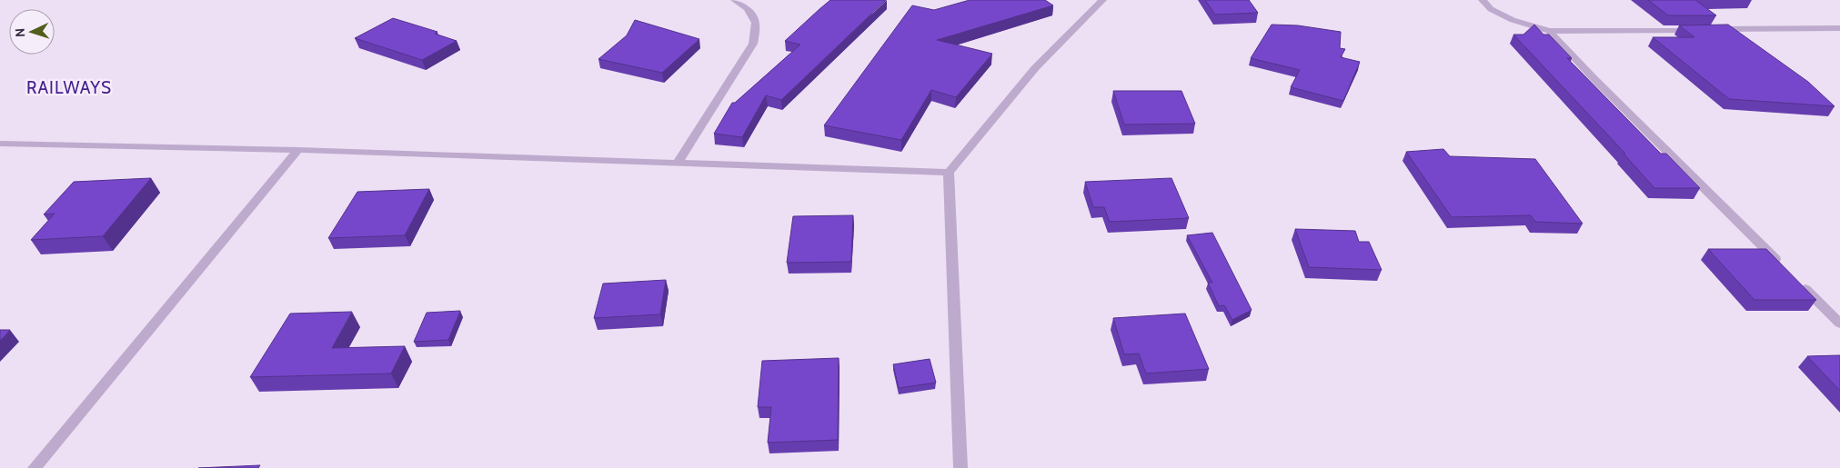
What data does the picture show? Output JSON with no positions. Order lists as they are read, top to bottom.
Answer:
{
  "districts": ["RAILWAYS"],
  "north": "left"
}
